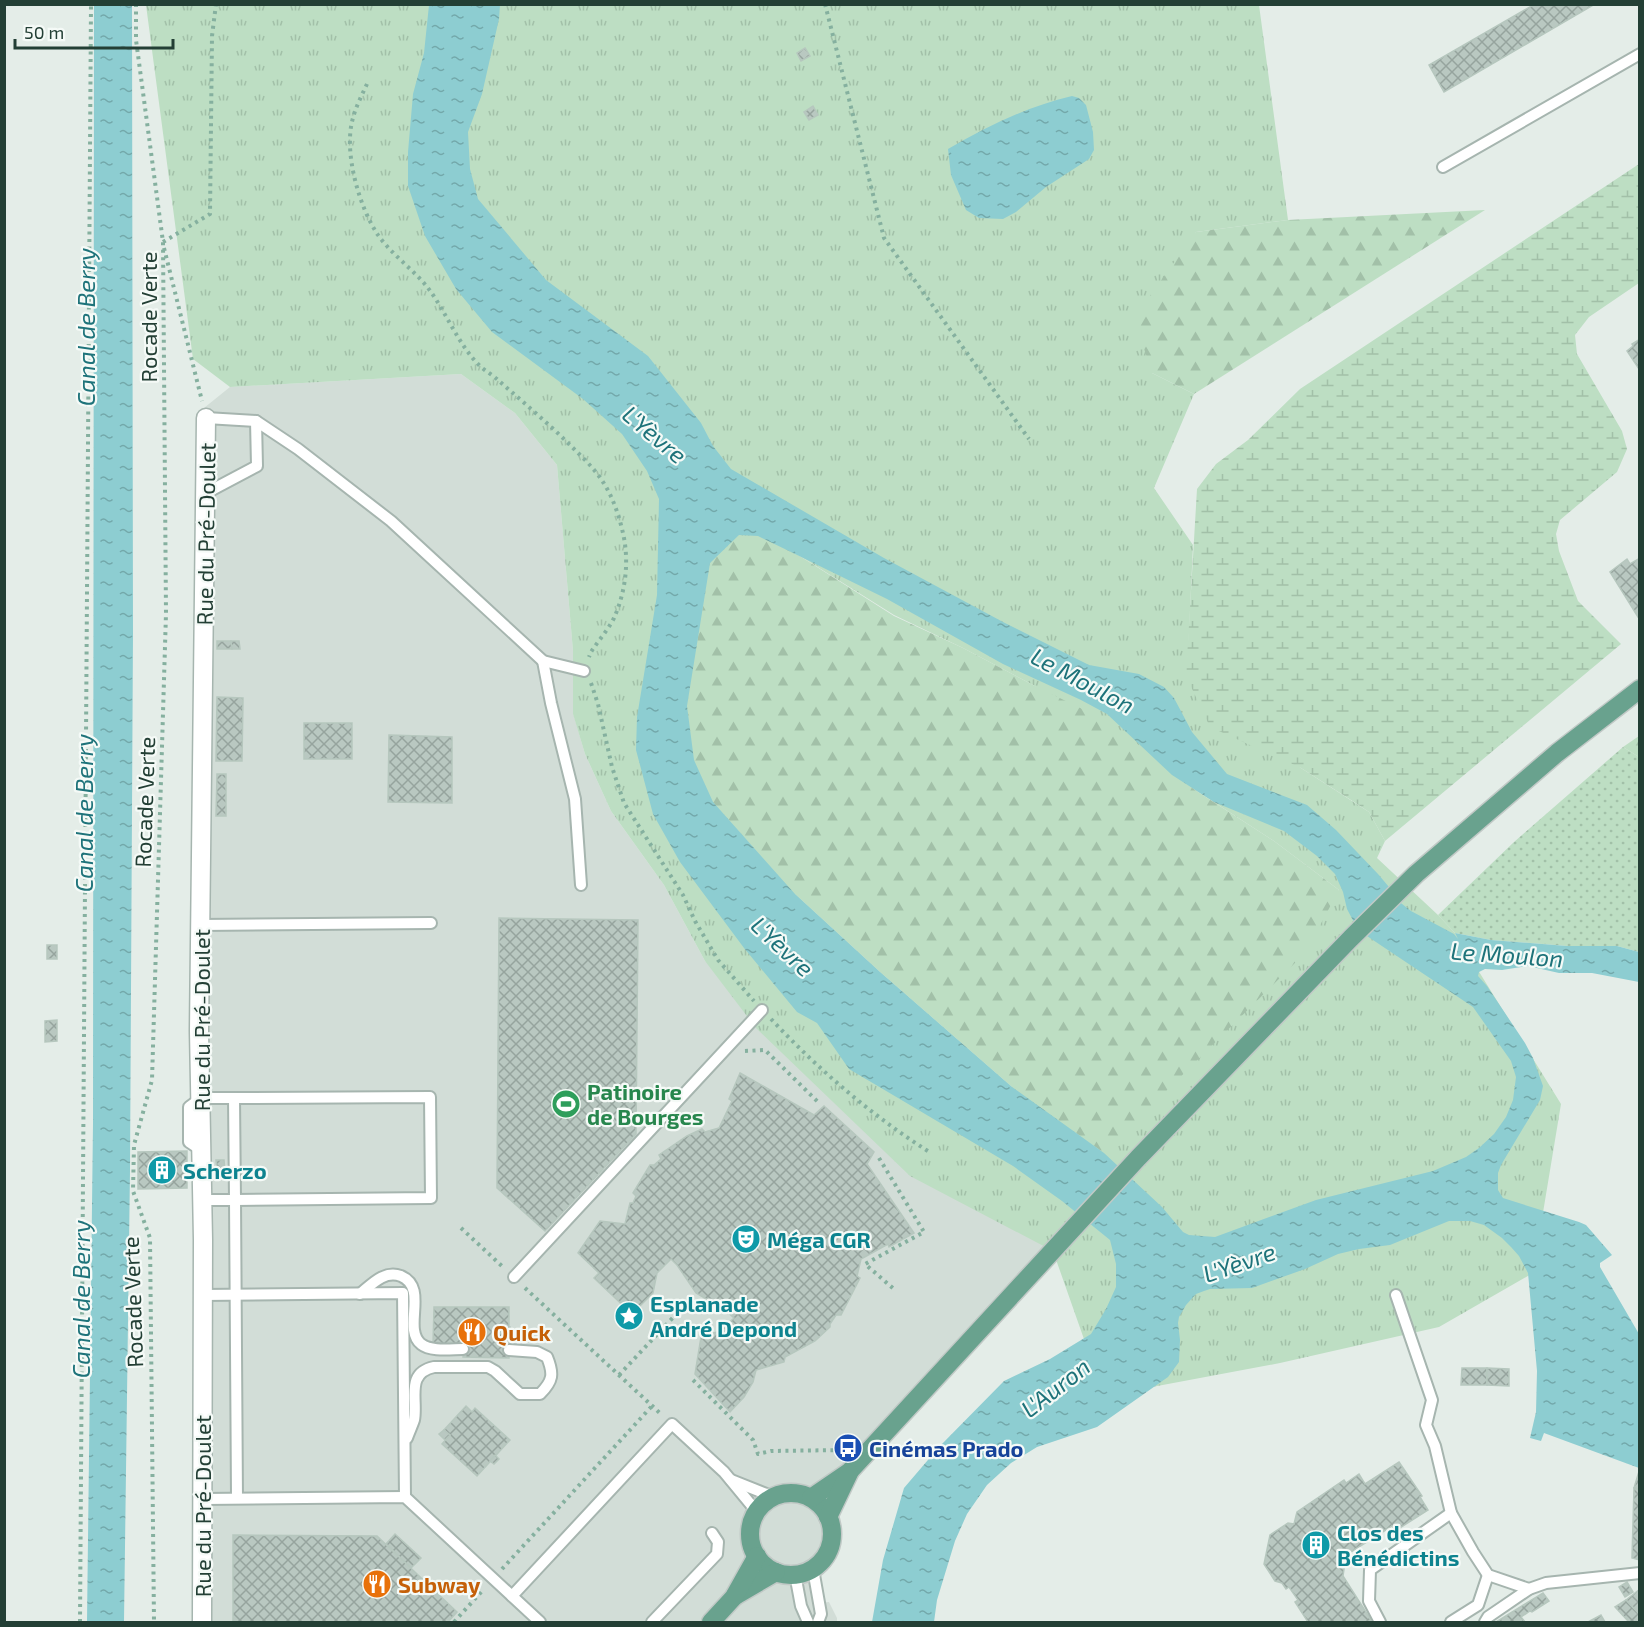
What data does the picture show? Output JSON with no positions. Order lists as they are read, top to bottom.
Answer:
{
  "streets": {
    "street": ["Rue du Pré-Doulet"],
    "path": ["Rocade Verte"]
  },
  "water": [
    "Canal de Berry",
    "L'Yèvre",
    "Le Moulon",
    "L'Auron"
  ],
  "places": {
    "sports": ["Patinoire de Bourges"],
    "building": ["Scherzo", "Clos des Bénédictins"],
    "theatre": ["Méga CGR"],
    "place": ["Esplanade André Depond"],
    "restaurant": ["Quick", "Subway"],
    "bus stop": ["Cinémas Prado"]
  },
  "scale_bar": "50 m"
}
